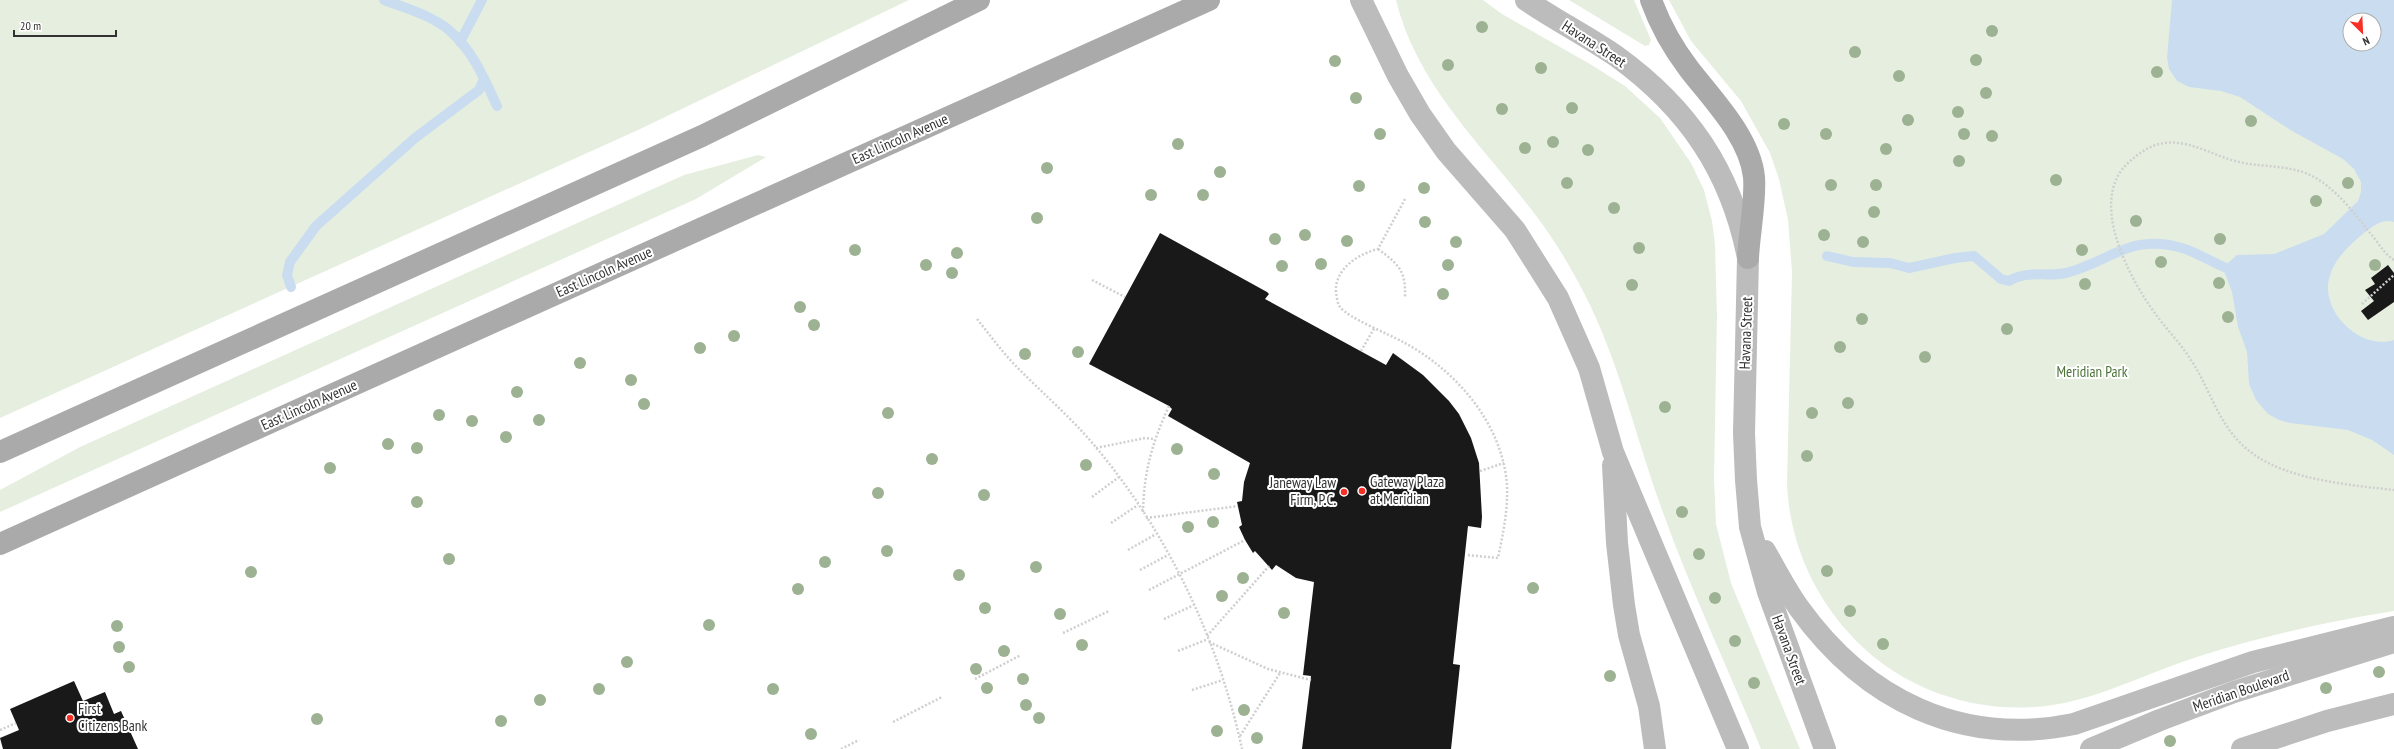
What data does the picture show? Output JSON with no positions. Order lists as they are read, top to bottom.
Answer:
{
  "streets": {
    "main road": ["Havana Street", "East Lincoln Avenue", "Meridian Boulevard"]
  },
  "parks": ["Meridian Park"],
  "places": ["Gateway Plaza at Meridian", "Janeway Law Firm, P.C.", "First Citizens Bank"],
  "scale_bar": "20 m",
  "north": "bottom right"
}
